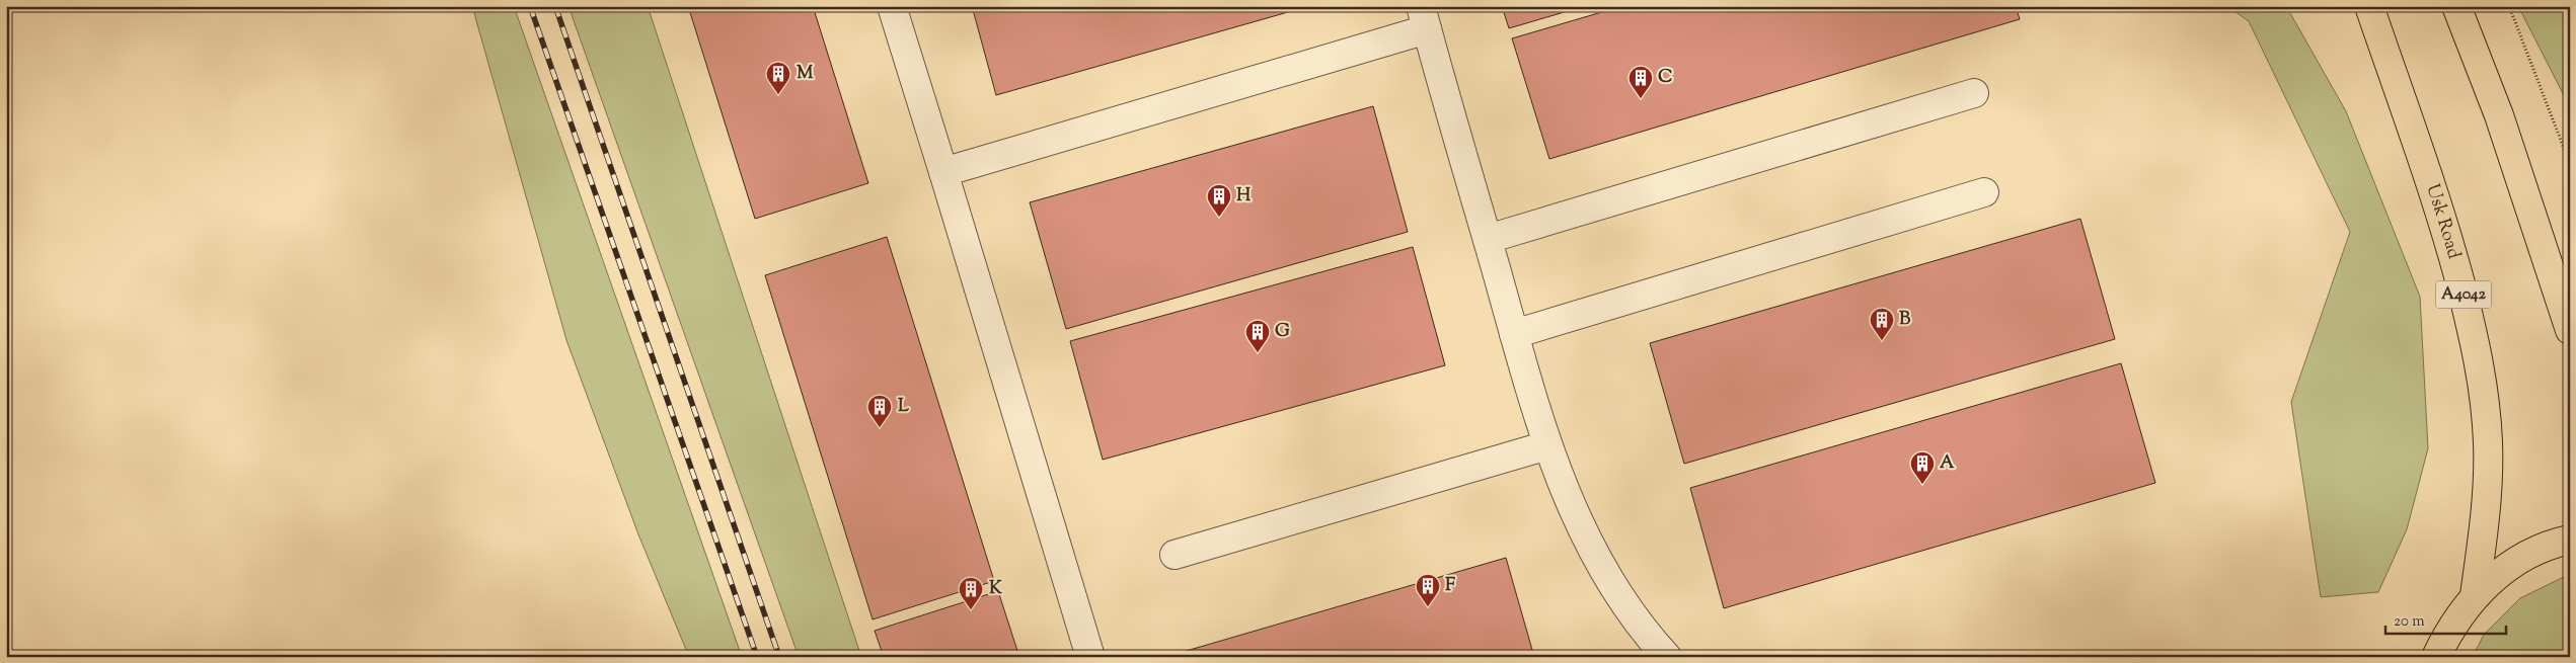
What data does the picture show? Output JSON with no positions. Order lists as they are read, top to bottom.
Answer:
{
  "streets": {
    "highway": ["Usk Road", "A4042"]
  },
  "places": {
    "building": [
      "M",
      "C",
      "H",
      "B",
      "G",
      "L",
      "A",
      "F",
      "K"
    ]
  },
  "scale_bar": "20 m"
}
